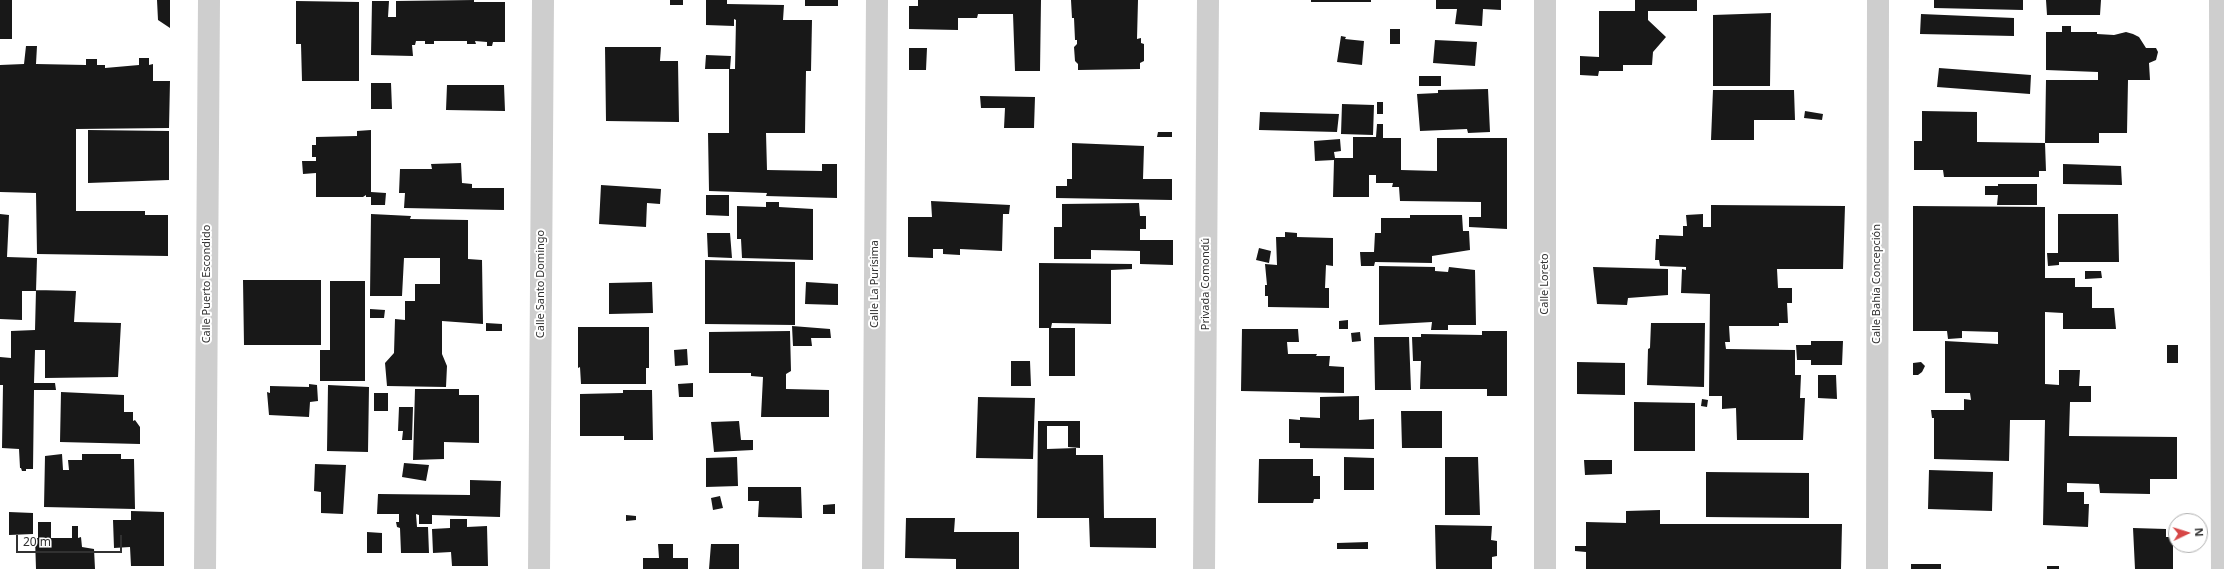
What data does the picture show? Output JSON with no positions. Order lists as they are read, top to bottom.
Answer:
{
  "streets": {
    "street": [
      "Calle Puerto Escondido",
      "Calle Santo Domingo",
      "Calle La Purísima",
      "Privada Comondú",
      "Calle Loreto",
      "Calle Bahía Concepción"
    ]
  },
  "scale_bar": "20 m",
  "north": "right"
}
